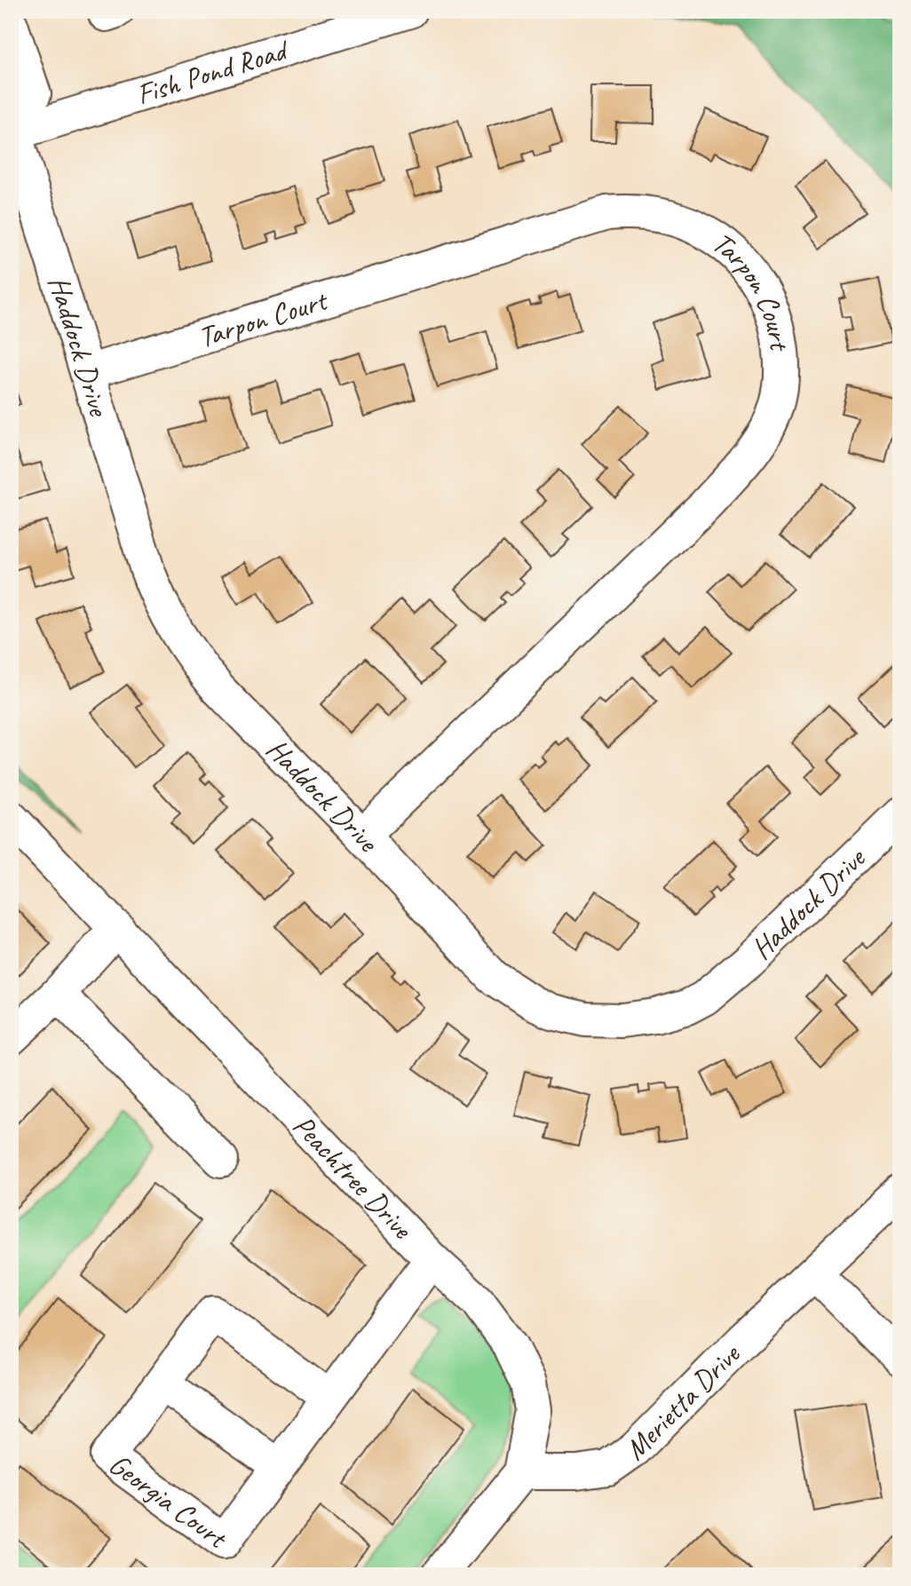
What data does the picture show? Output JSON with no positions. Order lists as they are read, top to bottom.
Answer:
{
  "streets": {
    "street": [
      "Fish Pond Road",
      "Tarpon Court",
      "Haddock Drive",
      "Peachtree Drive",
      "Merietta Drive",
      "Georgia Court"
    ]
  },
  "crossings": [
    ["Fish Pond Road", "Haddock Drive"],
    ["Tarpon Court", "Haddock Drive"],
    ["Peachtree Drive", "Merietta Drive"],
    ["Peachtree Drive", "Georgia Court"]
  ]
}
